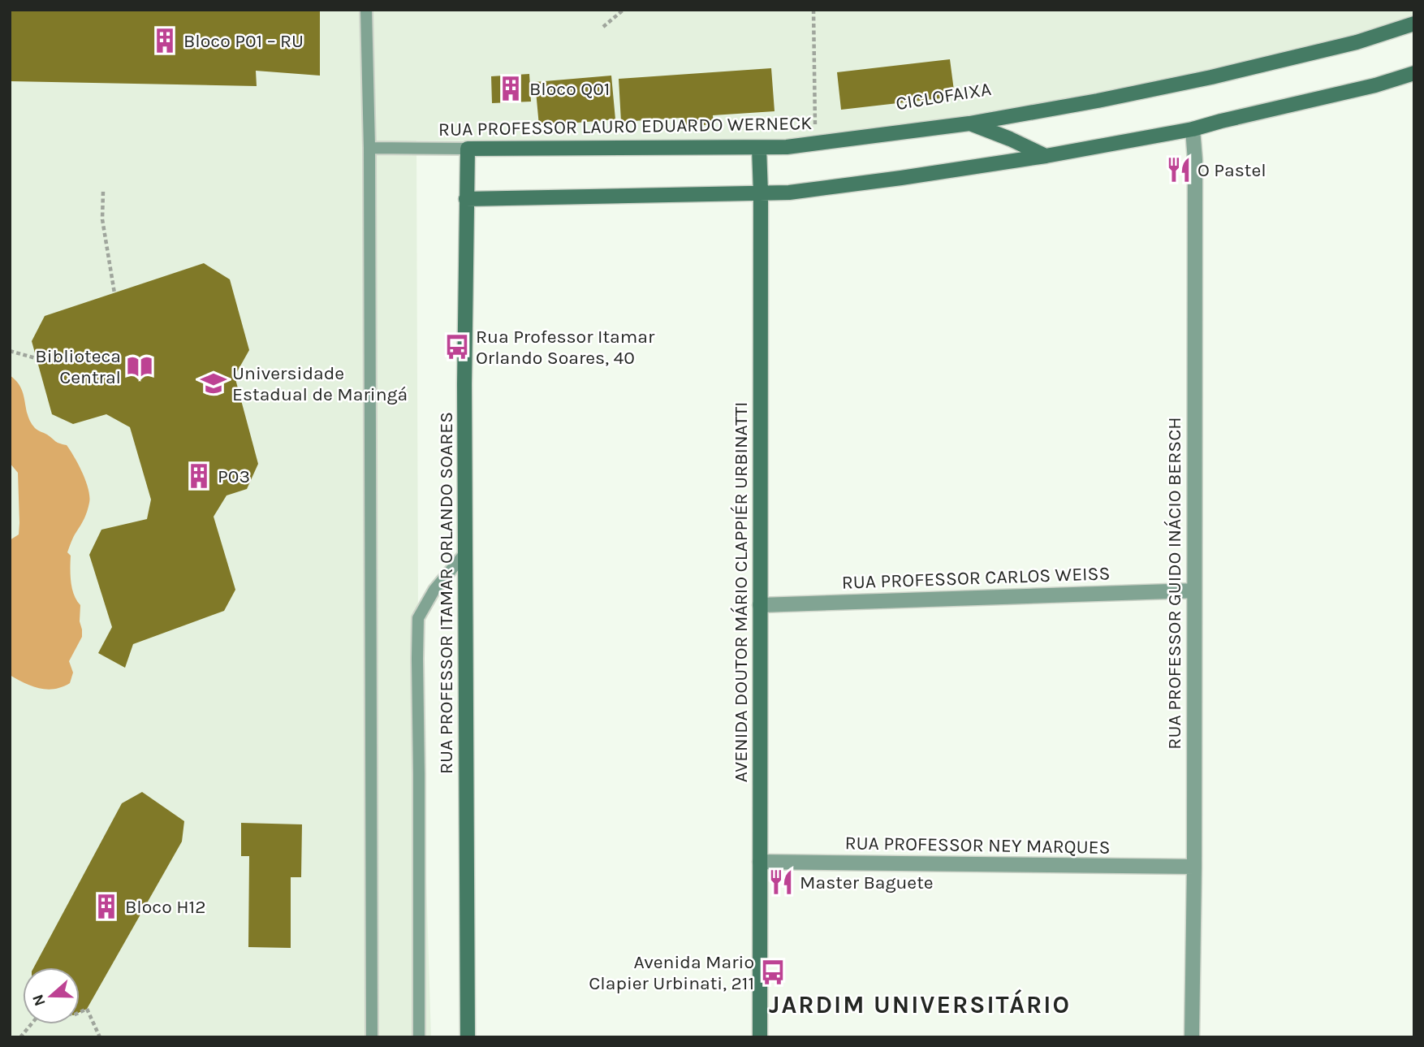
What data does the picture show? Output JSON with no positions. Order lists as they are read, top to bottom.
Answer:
{
  "streets": {
    "main road": ["RUA PROFESSOR LAURO EDUARDO WERNECK", "AVENIDA DOUTOR MÁRIO CLAPPIÉR URBINATTI", "RUA PROFESSOR ITAMAR ORLANDO SOARES"],
    "street": ["RUA PROFESSOR CARLOS WEISS", "RUA PROFESSOR GUIDO INÁCIO BERSCH", "RUA PROFESSOR NEY MARQUES"]
  },
  "crossings": [
    ["RUA PROFESSOR LAURO EDUARDO WERNECK", "AVENIDA DOUTOR MÁRIO CLAPPIÉR URBINATTI"],
    ["RUA PROFESSOR LAURO EDUARDO WERNECK", "RUA PROFESSOR ITAMAR ORLANDO SOARES"],
    ["RUA PROFESSOR CARLOS WEISS", "RUA PROFESSOR GUIDO INÁCIO BERSCH"],
    ["RUA PROFESSOR CARLOS WEISS", "AVENIDA DOUTOR MÁRIO CLAPPIÉR URBINATTI"],
    ["RUA PROFESSOR GUIDO INÁCIO BERSCH", "RUA PROFESSOR NEY MARQUES"],
    ["AVENIDA DOUTOR MÁRIO CLAPPIÉR URBINATTI", "RUA PROFESSOR NEY MARQUES"]
  ],
  "districts": ["JARDIM UNIVERSITÁRIO"],
  "places": {
    "building": [
      "Bloco P01 – RU",
      "Bloco Q01",
      "P03",
      "Bloco H12"
    ],
    "restaurant": ["O Pastel", "Master Baguete"],
    "bus stop": ["Rua Professor Itamar Orlando Soares, 40", "Avenida Mario Clapier Urbinati, 211"],
    "library": ["Biblioteca Central"],
    "school or university": ["Universidade Estadual de Maringá"]
  },
  "north": "left"
}
